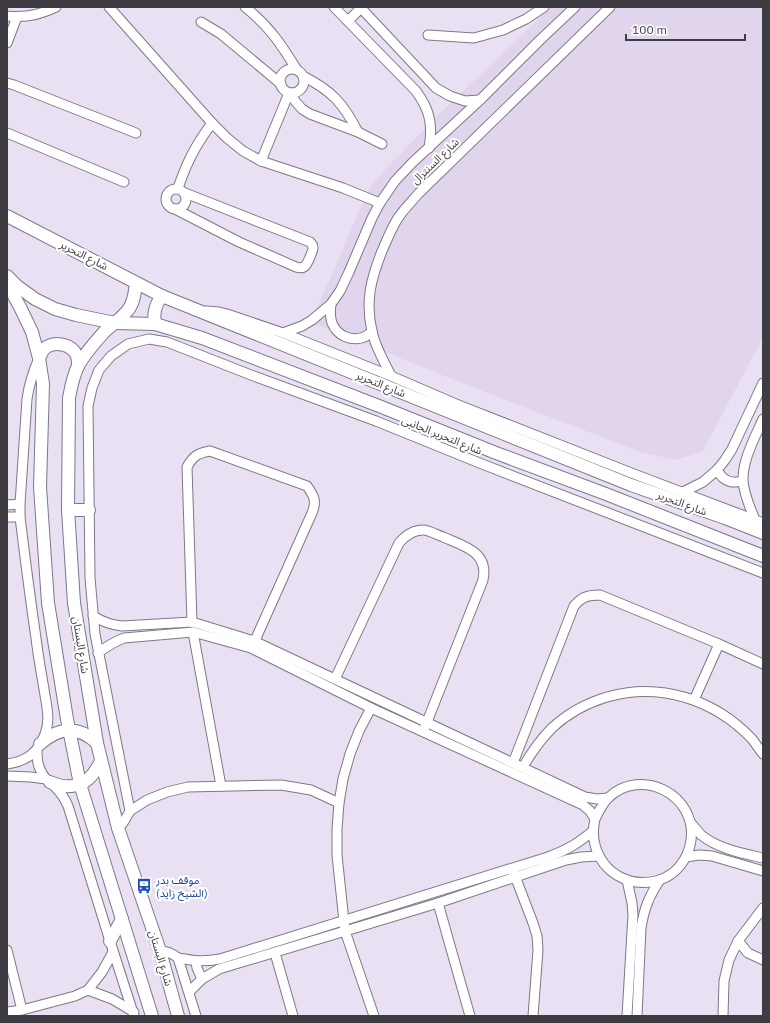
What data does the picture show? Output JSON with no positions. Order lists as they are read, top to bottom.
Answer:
{
  "streets": {
    "street": [
      "شارع السنترال",
      "شارع التحرير",
      "شارع التحرير الجانبى",
      "شارع البستان"
    ]
  },
  "crossings": [
    ["شارع التحرير", "شارع البستان"]
  ],
  "places": {
    "bus stop": ["موقف بدر (الشيخ زايد)"]
  },
  "scale_bar": "100 m"
}
